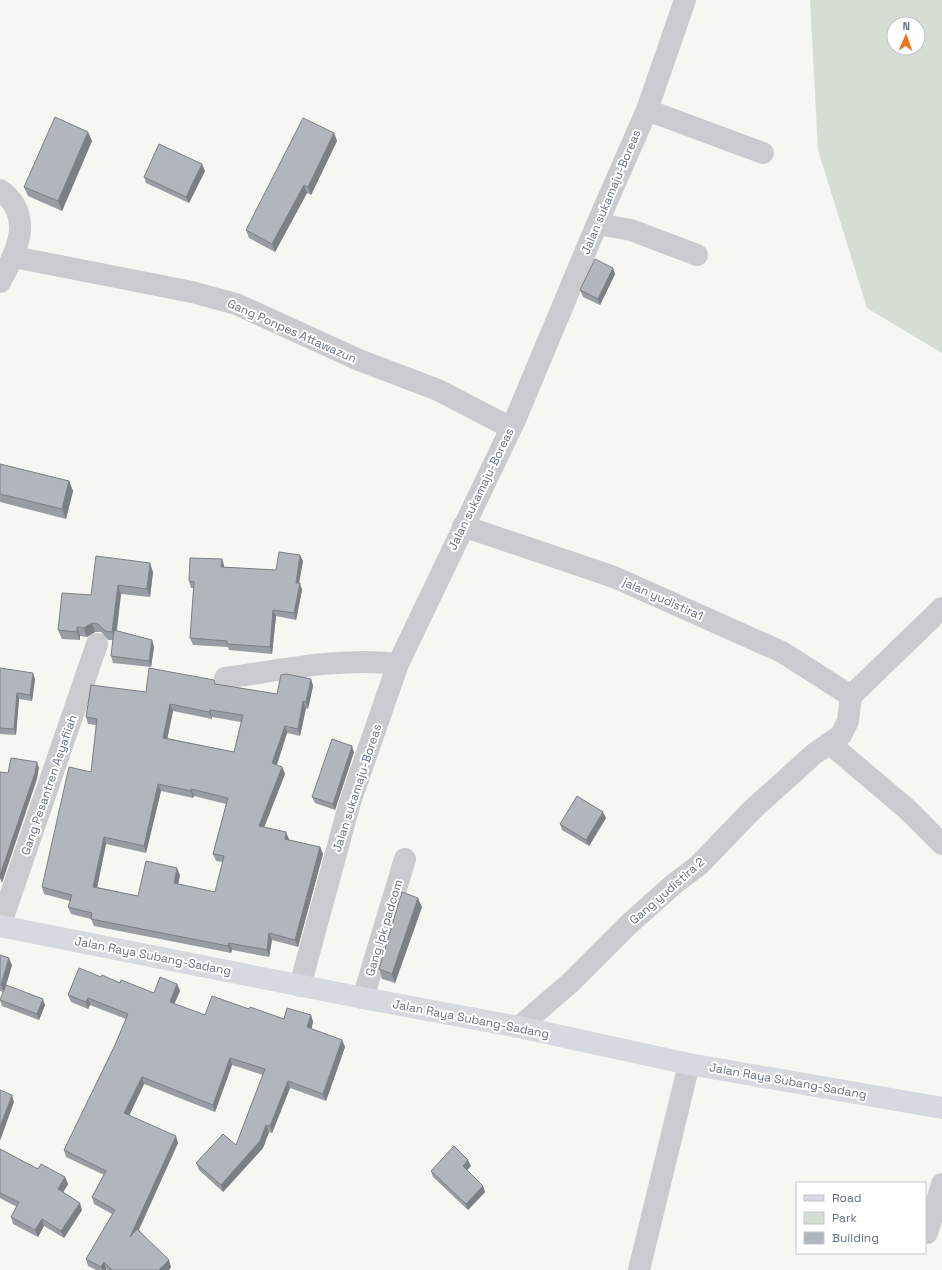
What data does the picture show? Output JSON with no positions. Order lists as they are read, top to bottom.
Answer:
{
  "streets": {
    "main road": ["Jalan Raya Subang-Sadang"],
    "street": [
      "Jalan sukamaju-Boreas",
      "Gang Ponpes Attawazun",
      "jalan yudistira1",
      "Gang Pesantren Asyafiiah",
      "Gang yudistira 2",
      "Gang lpk padcom"
    ]
  },
  "crossings": [
    ["Jalan sukamaju-Boreas", "Gang Ponpes Attawazun"],
    ["Jalan sukamaju-Boreas", "jalan yudistira1"],
    ["Jalan sukamaju-Boreas", "Jalan Raya Subang-Sadang"],
    ["jalan yudistira1", "Gang yudistira 2"],
    ["Gang Pesantren Asyafiiah", "Jalan Raya Subang-Sadang"],
    ["Gang yudistira 2", "Jalan Raya Subang-Sadang"],
    ["Gang lpk padcom", "Jalan Raya Subang-Sadang"]
  ],
  "legend": ["Road", "Park", "Building"],
  "north": "top"
}
